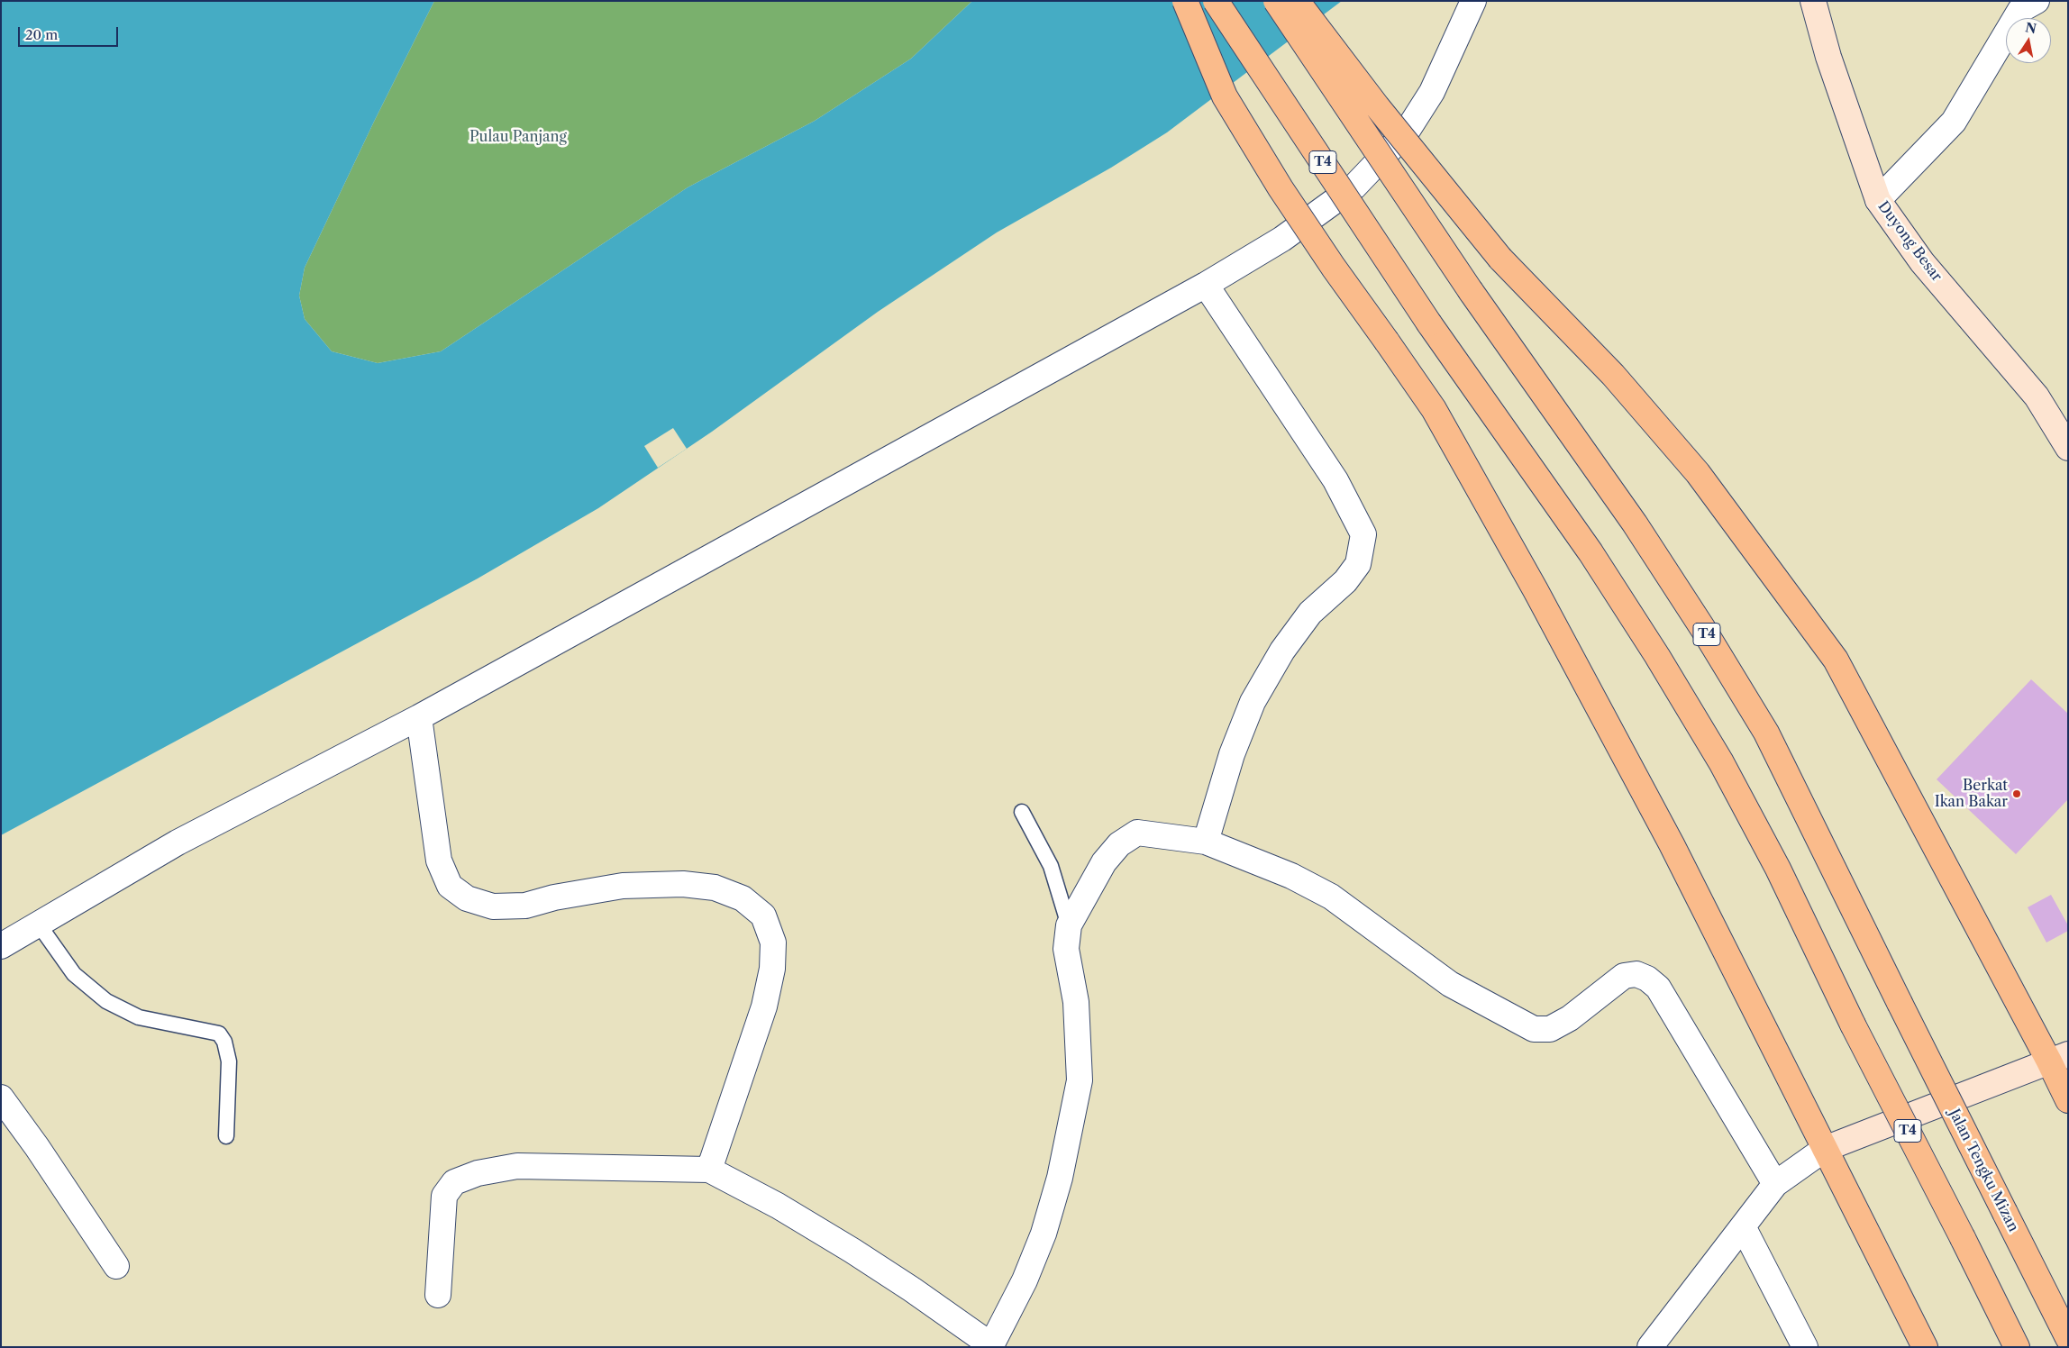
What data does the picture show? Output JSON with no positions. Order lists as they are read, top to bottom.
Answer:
{
  "streets": {
    "highway": ["T4", "Jalan Tengku Mizan"],
    "street": ["Duyong Besar"]
  },
  "parks": ["Pulau Panjang"],
  "places": ["Berkat Ikan Bakar"],
  "scale_bar": "20 m",
  "north": "top"
}
